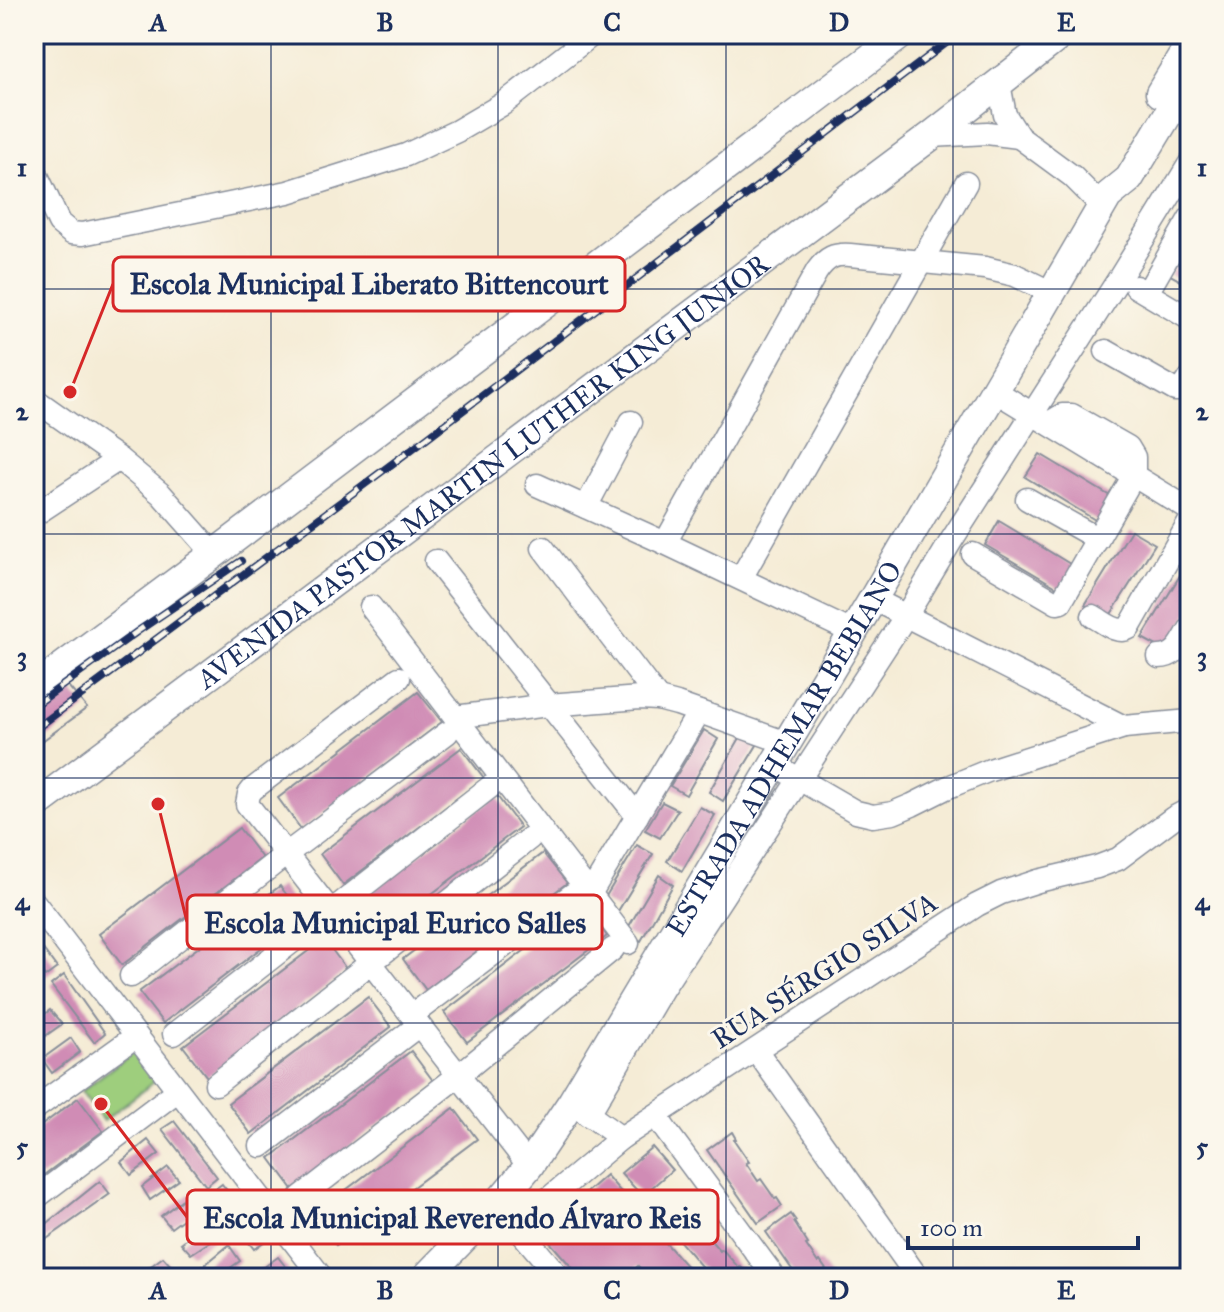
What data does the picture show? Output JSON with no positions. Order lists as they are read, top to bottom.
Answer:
{
  "streets": {
    "main road": ["AVENIDA PASTOR MARTIN LUTHER KING JUNIOR", "ESTRADA ADHEMAR BEBIANO"],
    "street": ["RUA SÉRGIO SILVA"]
  },
  "places": ["Escola Municipal Liberato Bittencourt", "Escola Municipal Eurico Salles", "Escola Municipal Reverendo Álvaro Reis"],
  "scale_bar": "100 m",
  "grid": {
    "columns": [
      "A",
      "B",
      "C",
      "D",
      "E"
    ],
    "rows": [
      "1",
      "2",
      "3",
      "4",
      "5"
    ]
  }
}
